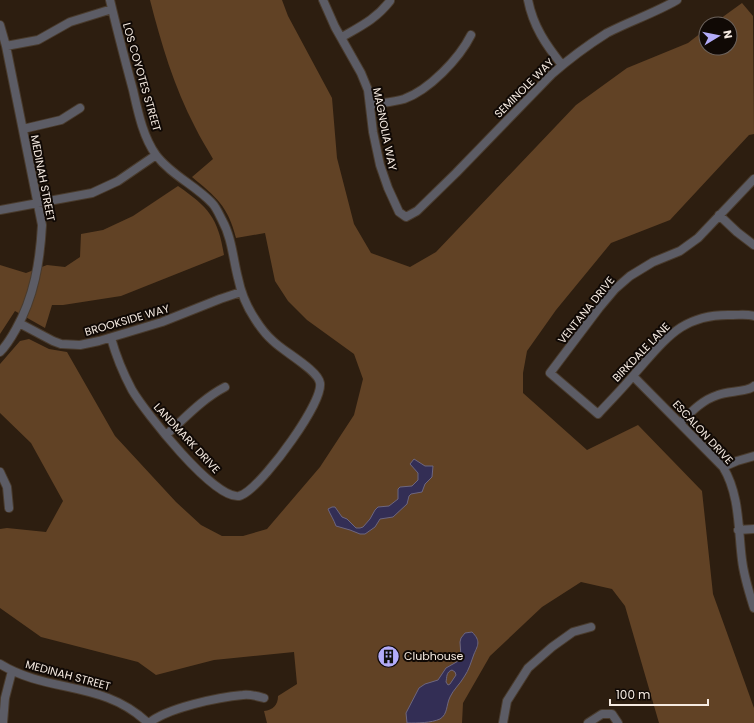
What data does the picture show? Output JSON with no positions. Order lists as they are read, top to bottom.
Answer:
{
  "streets": {
    "street": [
      "LOS COYOTES STREET",
      "SEMINOLE WAY",
      "MAGNOLIA WAY",
      "MEDINAH STREET",
      "VENTANA DRIVE",
      "BROOKSIDE WAY",
      "BIRKDALE LANE",
      "ESCALON DRIVE",
      "LANDMARK DRIVE"
    ]
  },
  "crossings": [
    ["LOS COYOTES STREET", "BROOKSIDE WAY"],
    ["LOS COYOTES STREET", "LANDMARK DRIVE"],
    ["SEMINOLE WAY", "MAGNOLIA WAY"],
    ["MEDINAH STREET", "BROOKSIDE WAY"],
    ["VENTANA DRIVE", "BIRKDALE LANE"],
    ["BROOKSIDE WAY", "LANDMARK DRIVE"],
    ["BIRKDALE LANE", "ESCALON DRIVE"]
  ],
  "places": {
    "building": ["Clubhouse"]
  },
  "scale_bar": "100 m",
  "north": "right"
}
